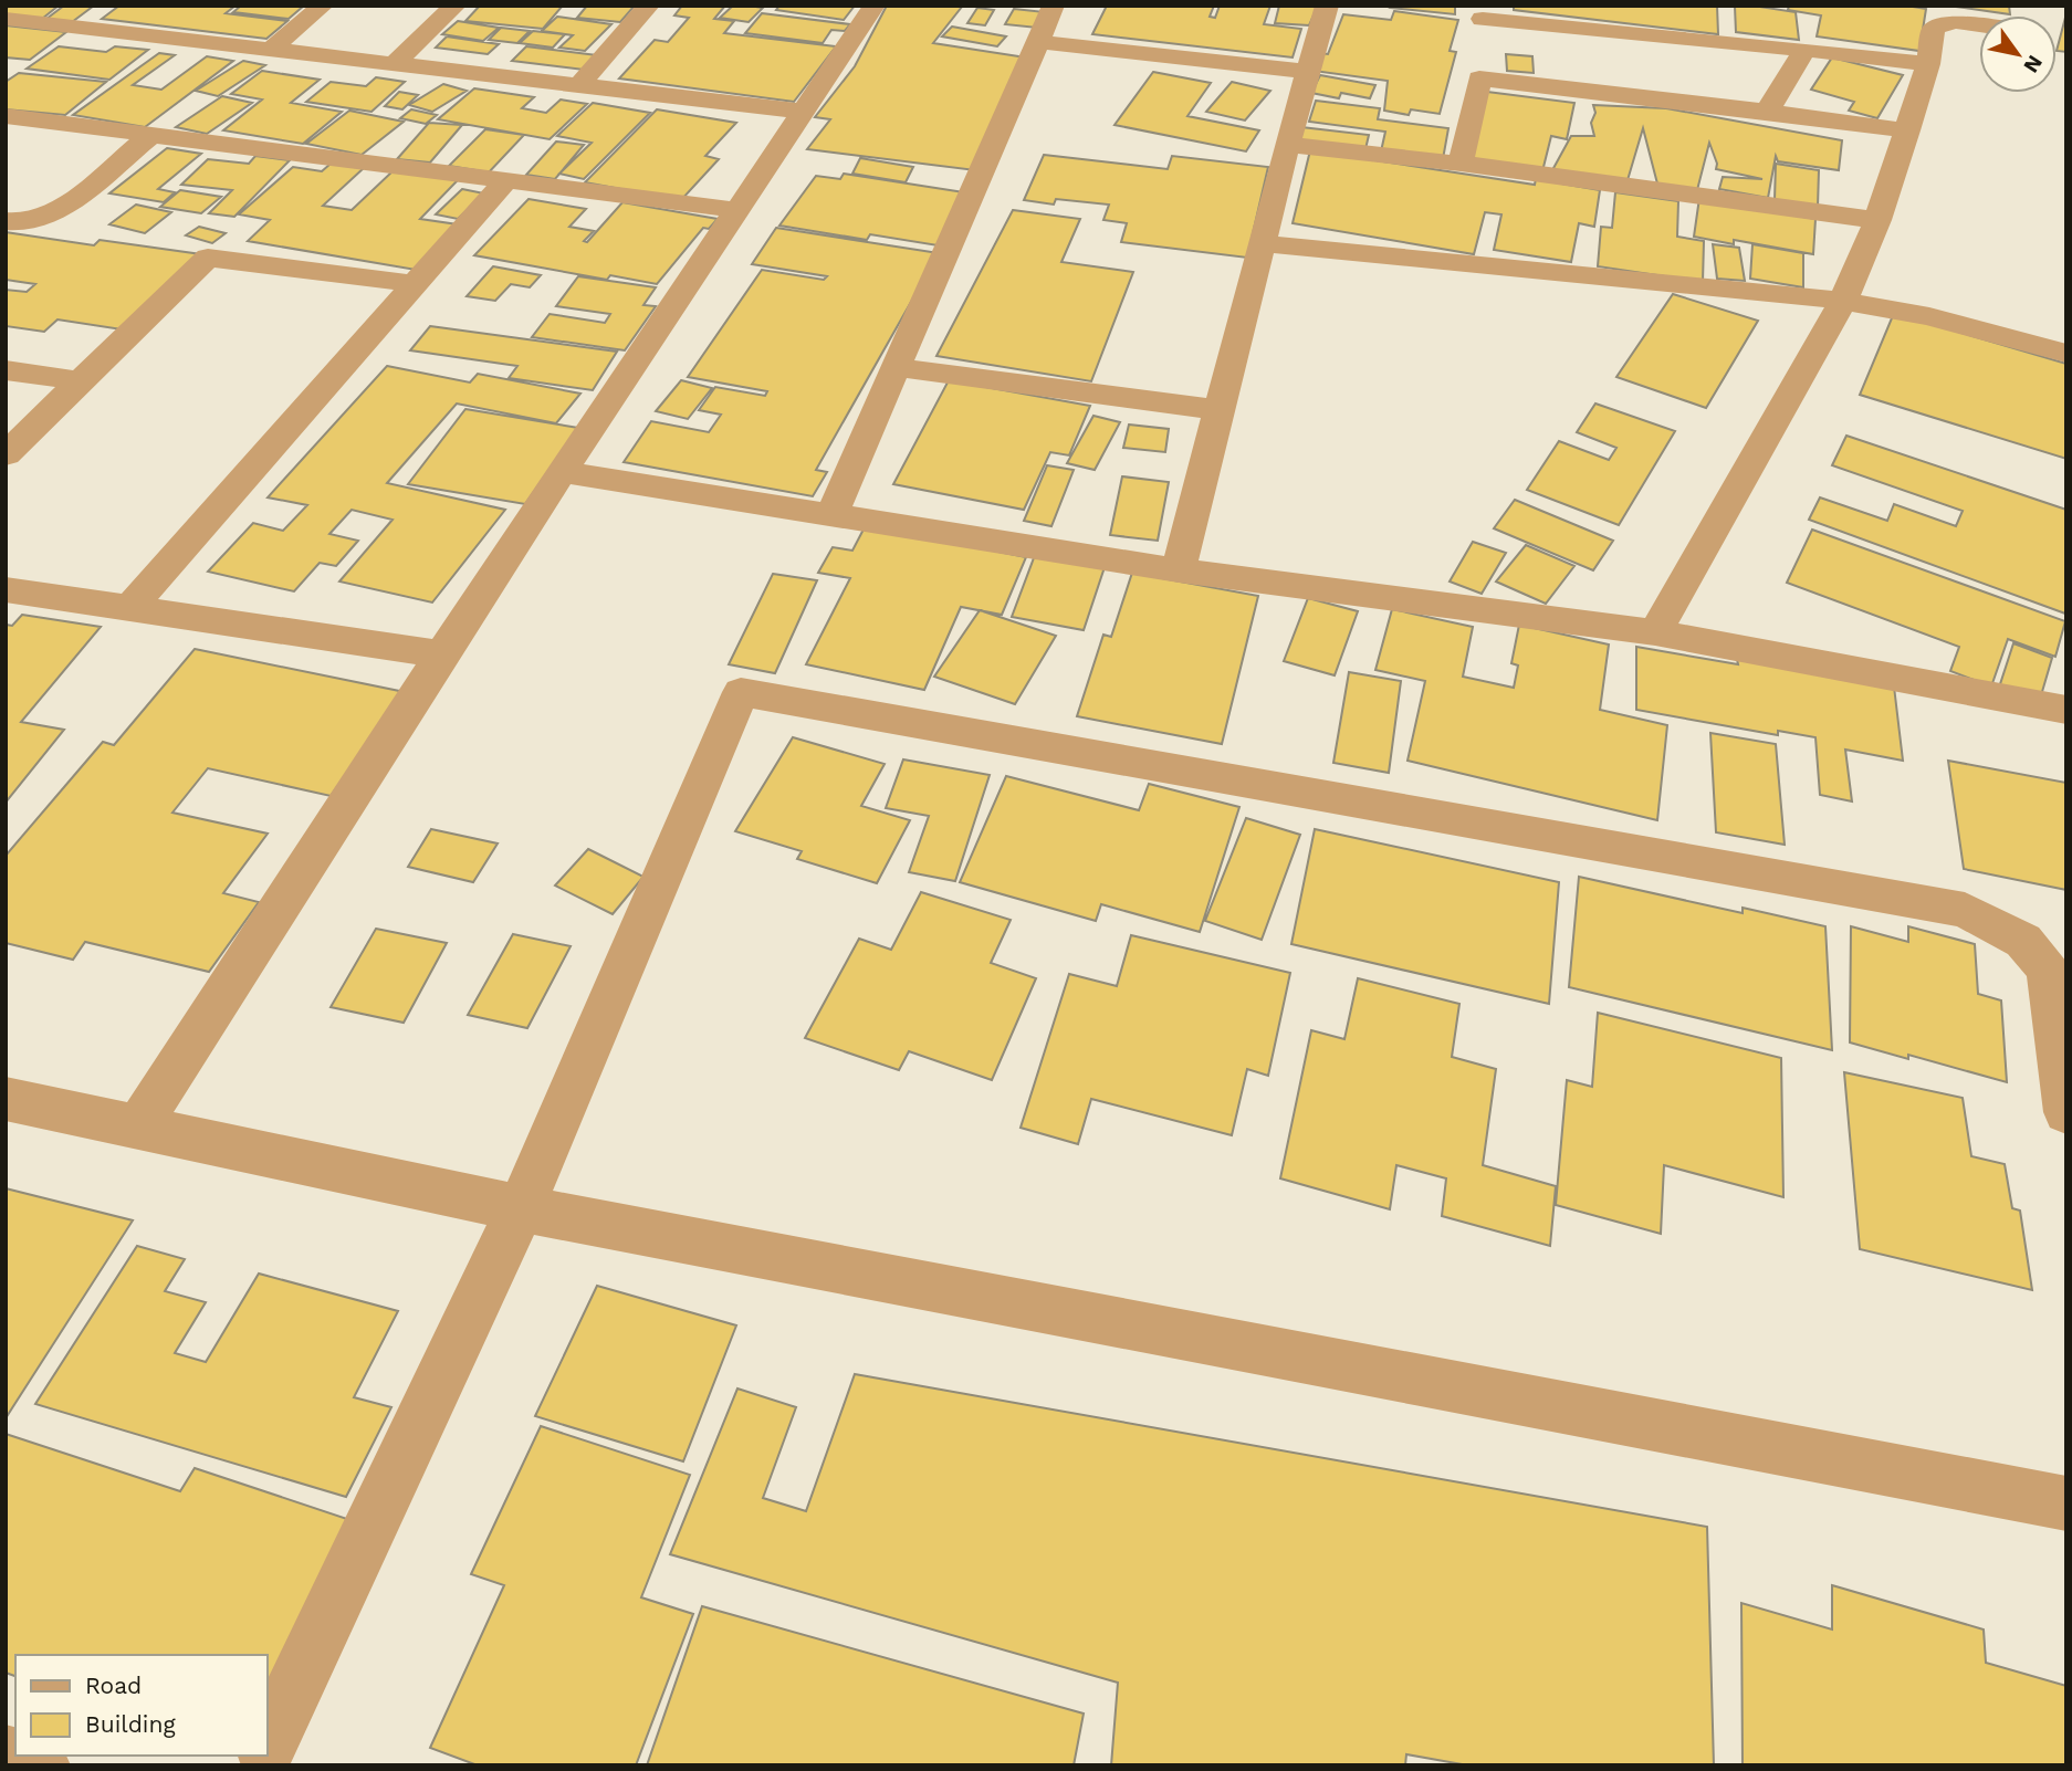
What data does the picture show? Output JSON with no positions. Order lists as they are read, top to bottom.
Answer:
{
  "legend": ["Road", "Building"],
  "north": "bottom right"
}
